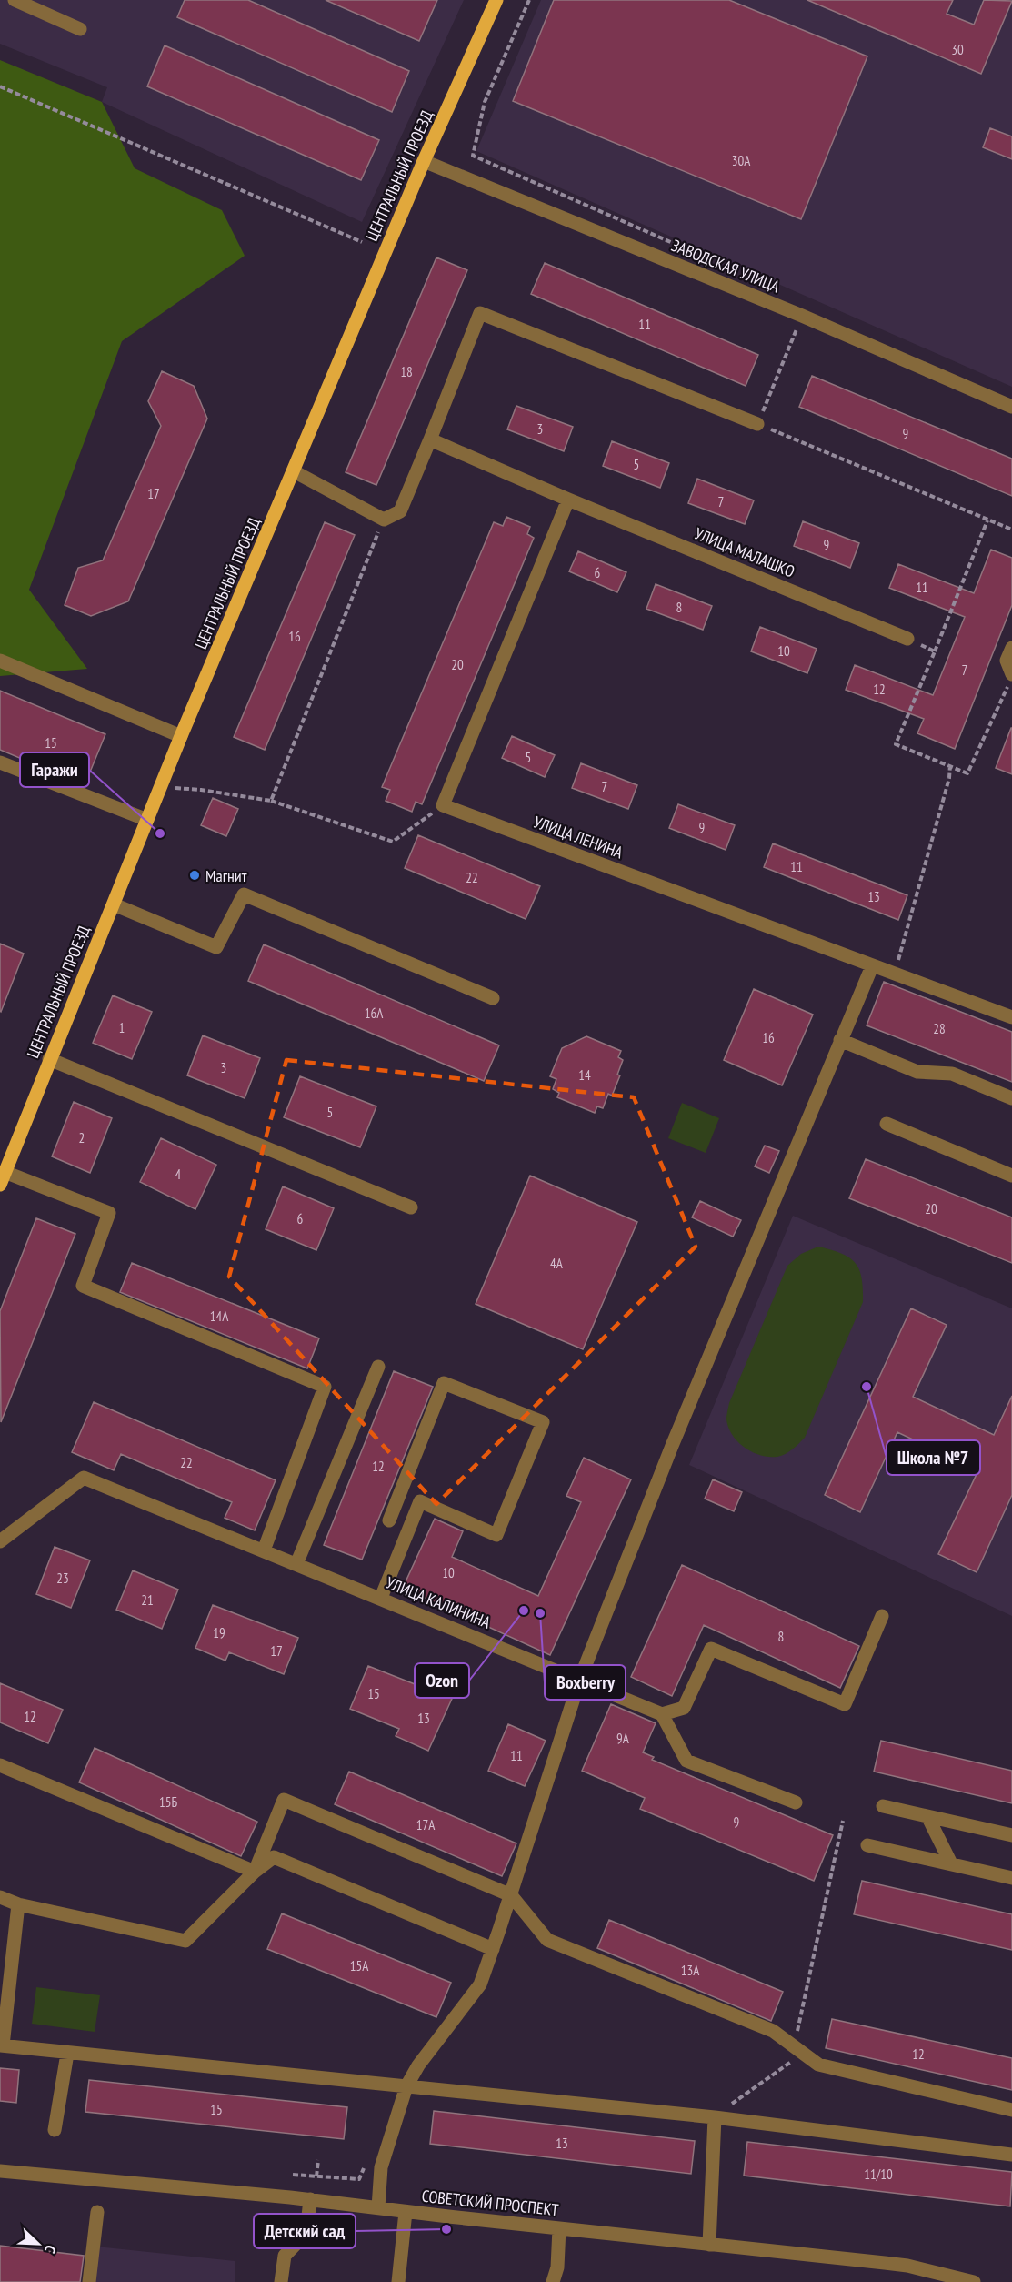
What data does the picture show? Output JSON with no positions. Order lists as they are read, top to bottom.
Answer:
{
  "streets": {
    "main road": ["ЦЕНТРАЛЬНЫЙ ПРОЕЗД"],
    "street": [
      "ЗАВОДСКАЯ УЛИЦА",
      "УЛИЦА МАЛАШКО",
      "УЛИЦА ЛЕНИНА",
      "УЛИЦА КАЛИНИНА",
      "СОВЕТСКИЙ ПРОСПЕКТ"
    ]
  },
  "crossings": [
    ["ЦЕНТРАЛЬНЫЙ ПРОЕЗД", "ЗАВОДСКАЯ УЛИЦА"]
  ],
  "places": [
    "Гаражи",
    "Магнит",
    "Школа №7",
    "Ozon",
    "Boxberry",
    "Детский сад"
  ],
  "house_numbers": [
    "30",
    "30А",
    "11",
    "18",
    "3",
    "9",
    "5",
    "17",
    "7",
    "9",
    "6",
    "11",
    "8",
    "16",
    "10",
    "20",
    "7",
    "12",
    "15",
    "5",
    "7",
    "9",
    "11",
    "22",
    "13",
    "16А",
    "1",
    "28",
    "16",
    "3",
    "14",
    "5",
    "2",
    "4",
    "20",
    "6",
    "4А",
    "14А",
    "22",
    "12",
    "10",
    "23",
    "21",
    "19",
    "8",
    "17",
    "15",
    "12",
    "13",
    "9А",
    "11",
    "15Б",
    "9",
    "17А",
    "15А",
    "13А",
    "12",
    "15",
    "13",
    "11/10"
  ],
  "north": "bottom right"
}
